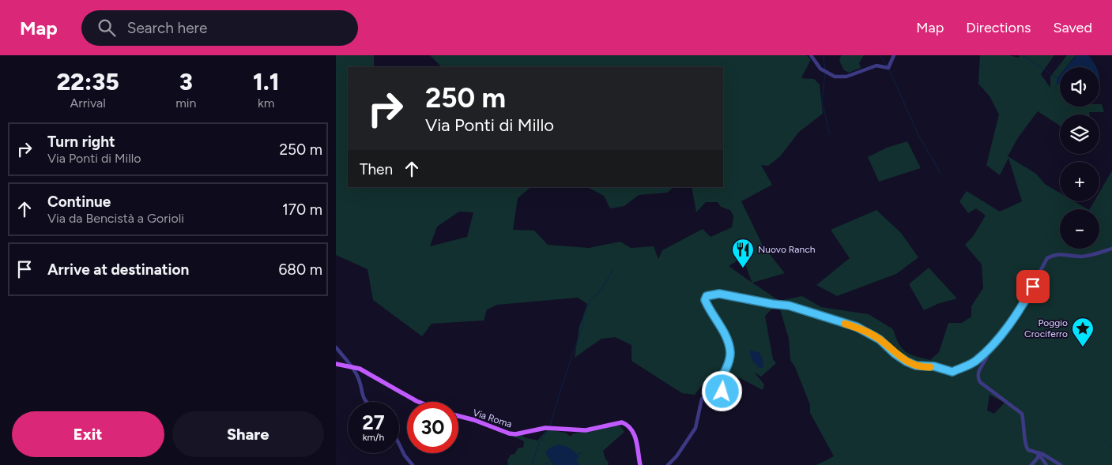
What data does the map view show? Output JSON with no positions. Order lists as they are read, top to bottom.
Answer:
{
  "streets": {
    "main road": ["Via Roma"]
  },
  "places": {
    "restaurant": ["Nuovo Ranch"],
    "place": ["Poggio Crociferro"]
  },
  "page": {
    "header": "Map",
    "search": "Search here",
    "nav": ["Map", "Directions", "Saved"],
    "eta": [
      "22:35",
      "Arrival",
      "3",
      "min",
      "1.1",
      "km"
    ],
    "map_buttons": ["+", "−"],
    "turn": ["250 m", "Via Ponti di Millo"],
    "list": [
      {
        "name": "Turn right",
        "note": "Via Ponti di Millo",
        "value": "250 m"
      },
      {
        "name": "Continue",
        "note": "Via da Bencistà a Gorioli",
        "value": "170 m"
      },
      {
        "name": "Arrive at destination",
        "value": "680 m"
      }
    ],
    "then": "Then",
    "speed": "27 km/h",
    "limit": "30",
    "buttons": ["Exit", "Share"]
  }
}
